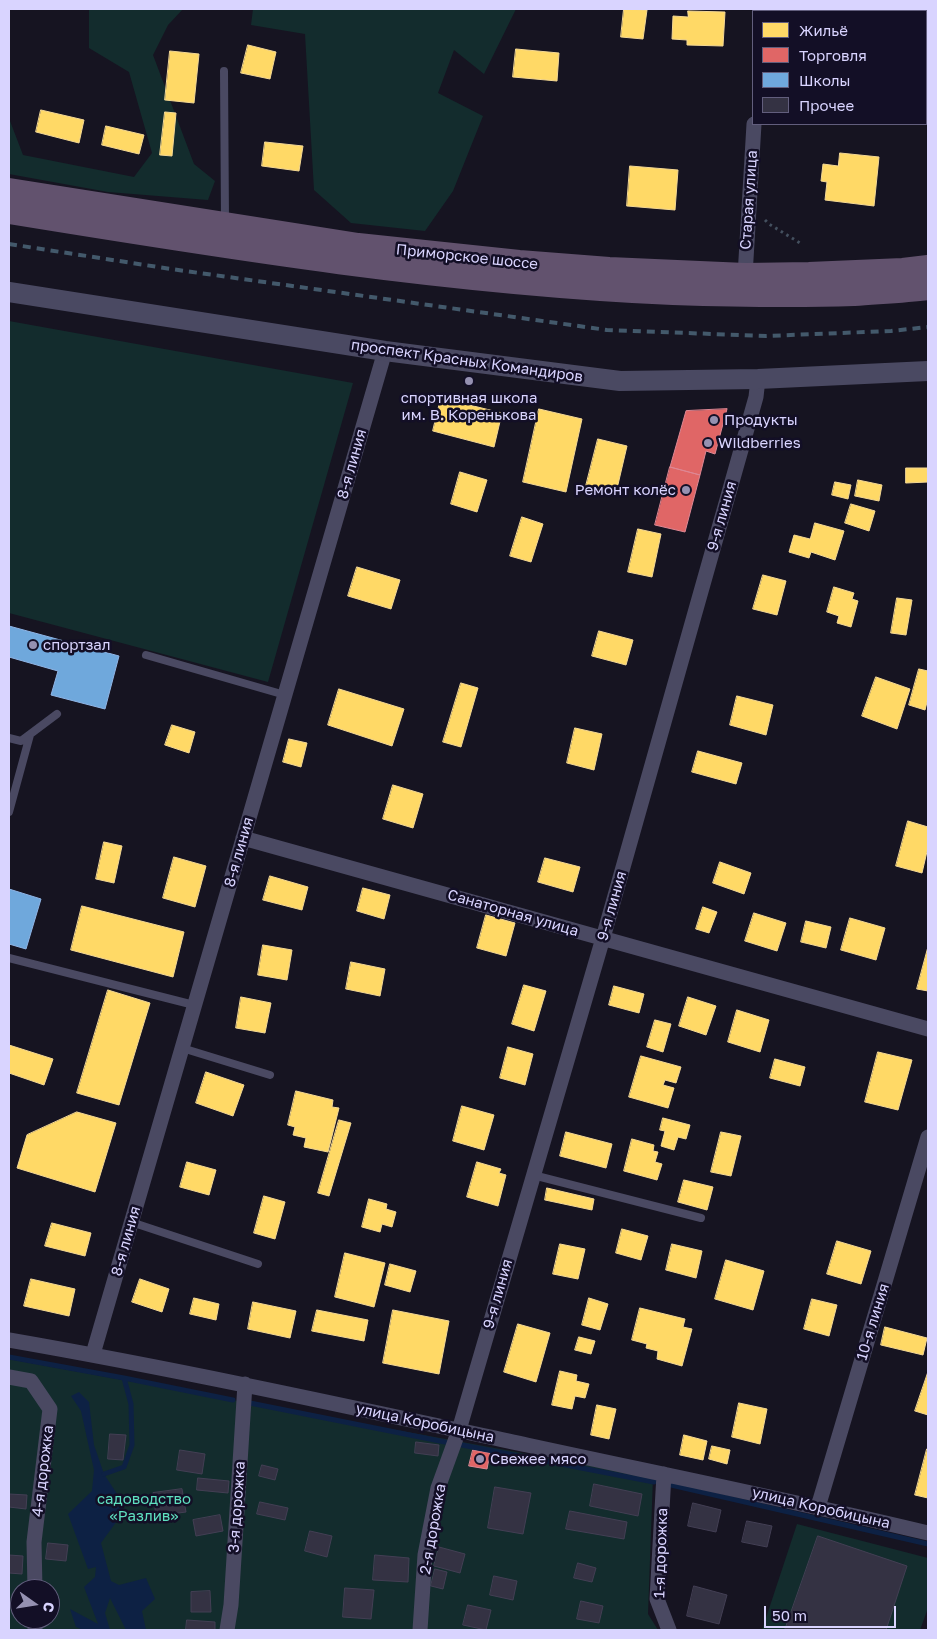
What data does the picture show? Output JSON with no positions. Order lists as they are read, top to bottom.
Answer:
{
  "streets": {
    "highway": ["Приморское шоссе"],
    "street": [
      "Старая улица",
      "проспект Красных Командиров",
      "8-я линия",
      "9-я линия",
      "Санаторная улица",
      "10-я линия",
      "улица Коробицына",
      "4-я дорожка",
      "3-я дорожка",
      "2-я дорожка",
      "1-я дорожка"
    ]
  },
  "crossings": [
    ["Старая улица", "Приморское шоссе"],
    ["проспект Красных Командиров", "8-я линия"],
    ["проспект Красных Командиров", "9-я линия"],
    ["8-я линия", "Санаторная улица"],
    ["8-я линия", "улица Коробицына"],
    ["9-я линия", "Санаторная улица"],
    ["9-я линия", "улица Коробицына"],
    ["9-я линия", "2-я дорожка"],
    ["10-я линия", "улица Коробицына"],
    ["улица Коробицына", "3-я дорожка"],
    ["улица Коробицына", "2-я дорожка"],
    ["улица Коробицына", "1-я дорожка"]
  ],
  "parks": ["садоводство «Разлив»"],
  "places": [
    "спортивная школа им. В. Коренькова",
    "Продукты",
    "Wildberries",
    "Ремонт колёс",
    "спортзал",
    "Свежее мясо"
  ],
  "legend": [
    "Жильё",
    "Торговля",
    "Школы",
    "Прочее"
  ],
  "scale_bar": "50 m",
  "north": "right"
}
